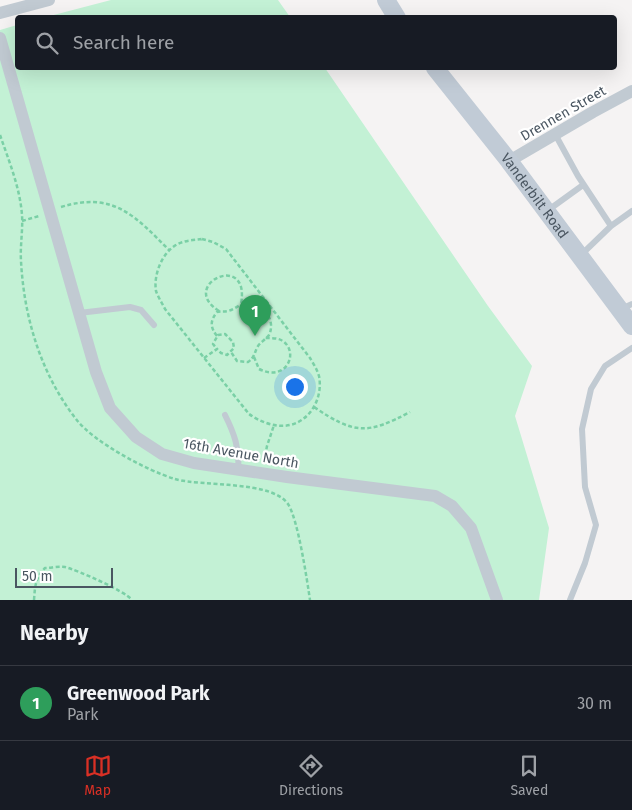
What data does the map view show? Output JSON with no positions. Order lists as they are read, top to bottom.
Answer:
{
  "streets": {
    "street": ["Drennen Street", "Vanderbilt Road", "16th Avenue North"]
  },
  "crossings": [
    ["Drennen Street", "Vanderbilt Road"]
  ],
  "scale_bar": "50 m",
  "page": {
    "search": "Search here",
    "pins": "1",
    "scale": "50 m",
    "heading": "Nearby",
    "list": [
      {
        "mark": "1",
        "name": "Greenwood Park",
        "note": "Park",
        "value": "30 m"
      }
    ],
    "nav": ["Map", "Directions", "Saved"]
  }
}
